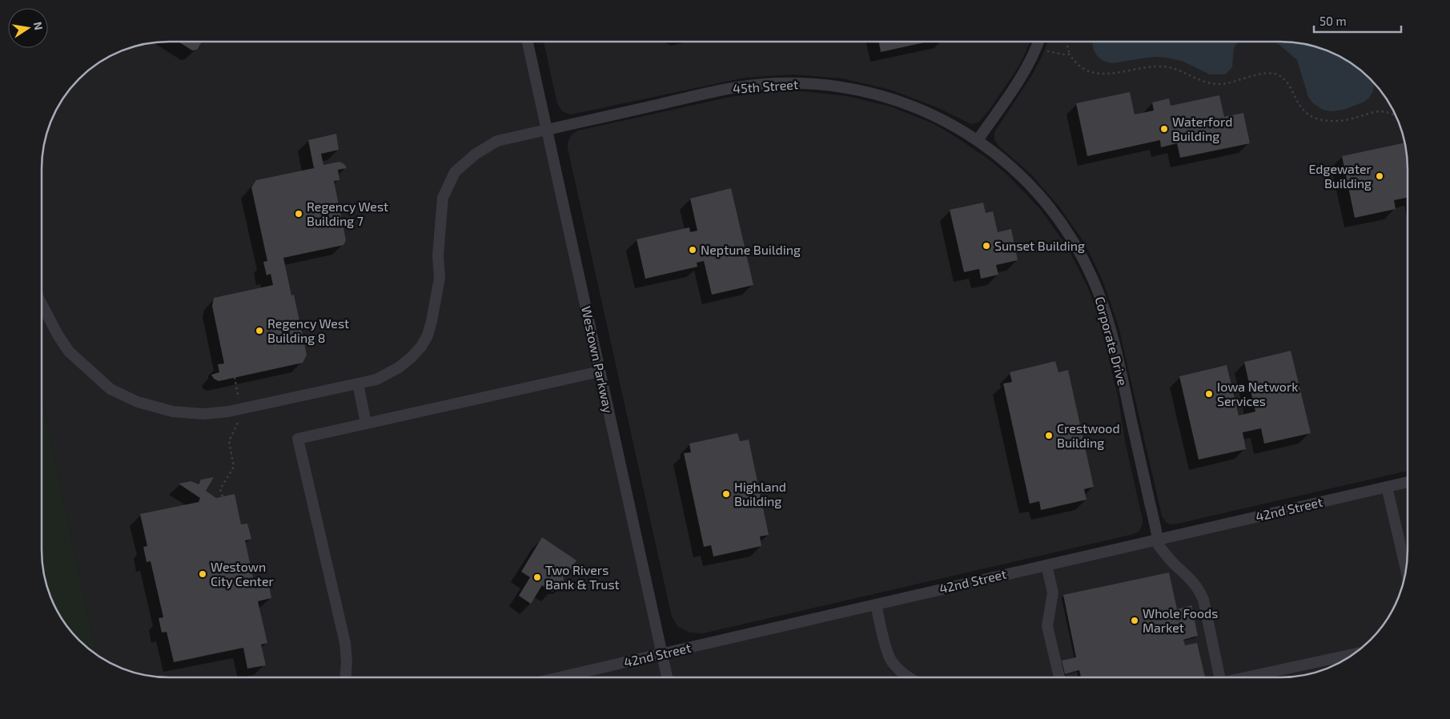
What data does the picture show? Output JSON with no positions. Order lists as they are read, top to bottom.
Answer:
{
  "streets": {
    "street": [
      "45th Street",
      "Corporate Drive",
      "Westown Parkway",
      "42nd Street"
    ]
  },
  "crossings": [
    ["45th Street", "Corporate Drive"],
    ["45th Street", "Westown Parkway"],
    ["Corporate Drive", "42nd Street"],
    ["Westown Parkway", "42nd Street"]
  ],
  "places": [
    "Waterford Building",
    "Edgewater Building",
    "Regency West Building 7",
    "Sunset Building",
    "Neptune Building",
    "Regency West Building 8",
    "Iowa Network Services",
    "Crestwood Building",
    "Highland Building",
    "Westown City Center",
    "Two Rivers Bank & Trust",
    "Whole Foods Market"
  ],
  "scale_bar": "50 m",
  "north": "right"
}
